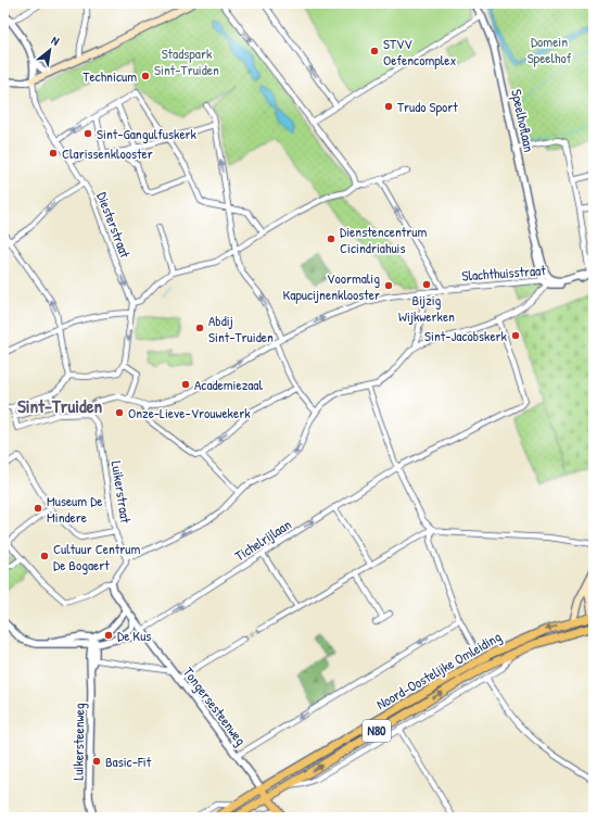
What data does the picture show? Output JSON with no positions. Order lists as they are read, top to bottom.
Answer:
{
  "streets": {
    "main road": ["Noord-Oostelijke Omleiding", "Tongersesteenweg", "N80"],
    "street": [
      "Speelhoflaan",
      "Diesterstraat",
      "Slachthuisstraat",
      "Luikerstraat",
      "Tichelrijlaan",
      "Luikersteenweg"
    ]
  },
  "crossings": [
    ["Speelhoflaan", "Slachthuisstraat"],
    ["Tichelrijlaan", "Tongersesteenweg"],
    ["Noord-Oostelijke Omleiding", "Tongersesteenweg"]
  ],
  "one_way": [
    "Diesterstraat",
    "Slachthuisstraat",
    "Luikerstraat",
    "Tichelrijlaan"
  ],
  "districts": ["Sint-Truiden"],
  "parks": ["Domein Speelhof", "Stadspark Sint-Truiden"],
  "places": [
    "STVV Oefencomplex",
    "Technicum",
    "Trudo Sport",
    "Sint-Gangulfuskerk",
    "Clarissenklooster",
    "Dienstencentrum Cicindriahuis",
    "Bijzig Wijkwerken",
    "Voormalig Kapucijnenklooster",
    "Abdij Sint-Truiden",
    "Sint-Jacobskerk",
    "Academiezaal",
    "Onze-Lieve-Vrouwekerk",
    "Museum De Mindere",
    "Cultuur Centrum De Bogaert",
    "De Kus",
    "Basic-Fit"
  ],
  "north": "top right"
}
